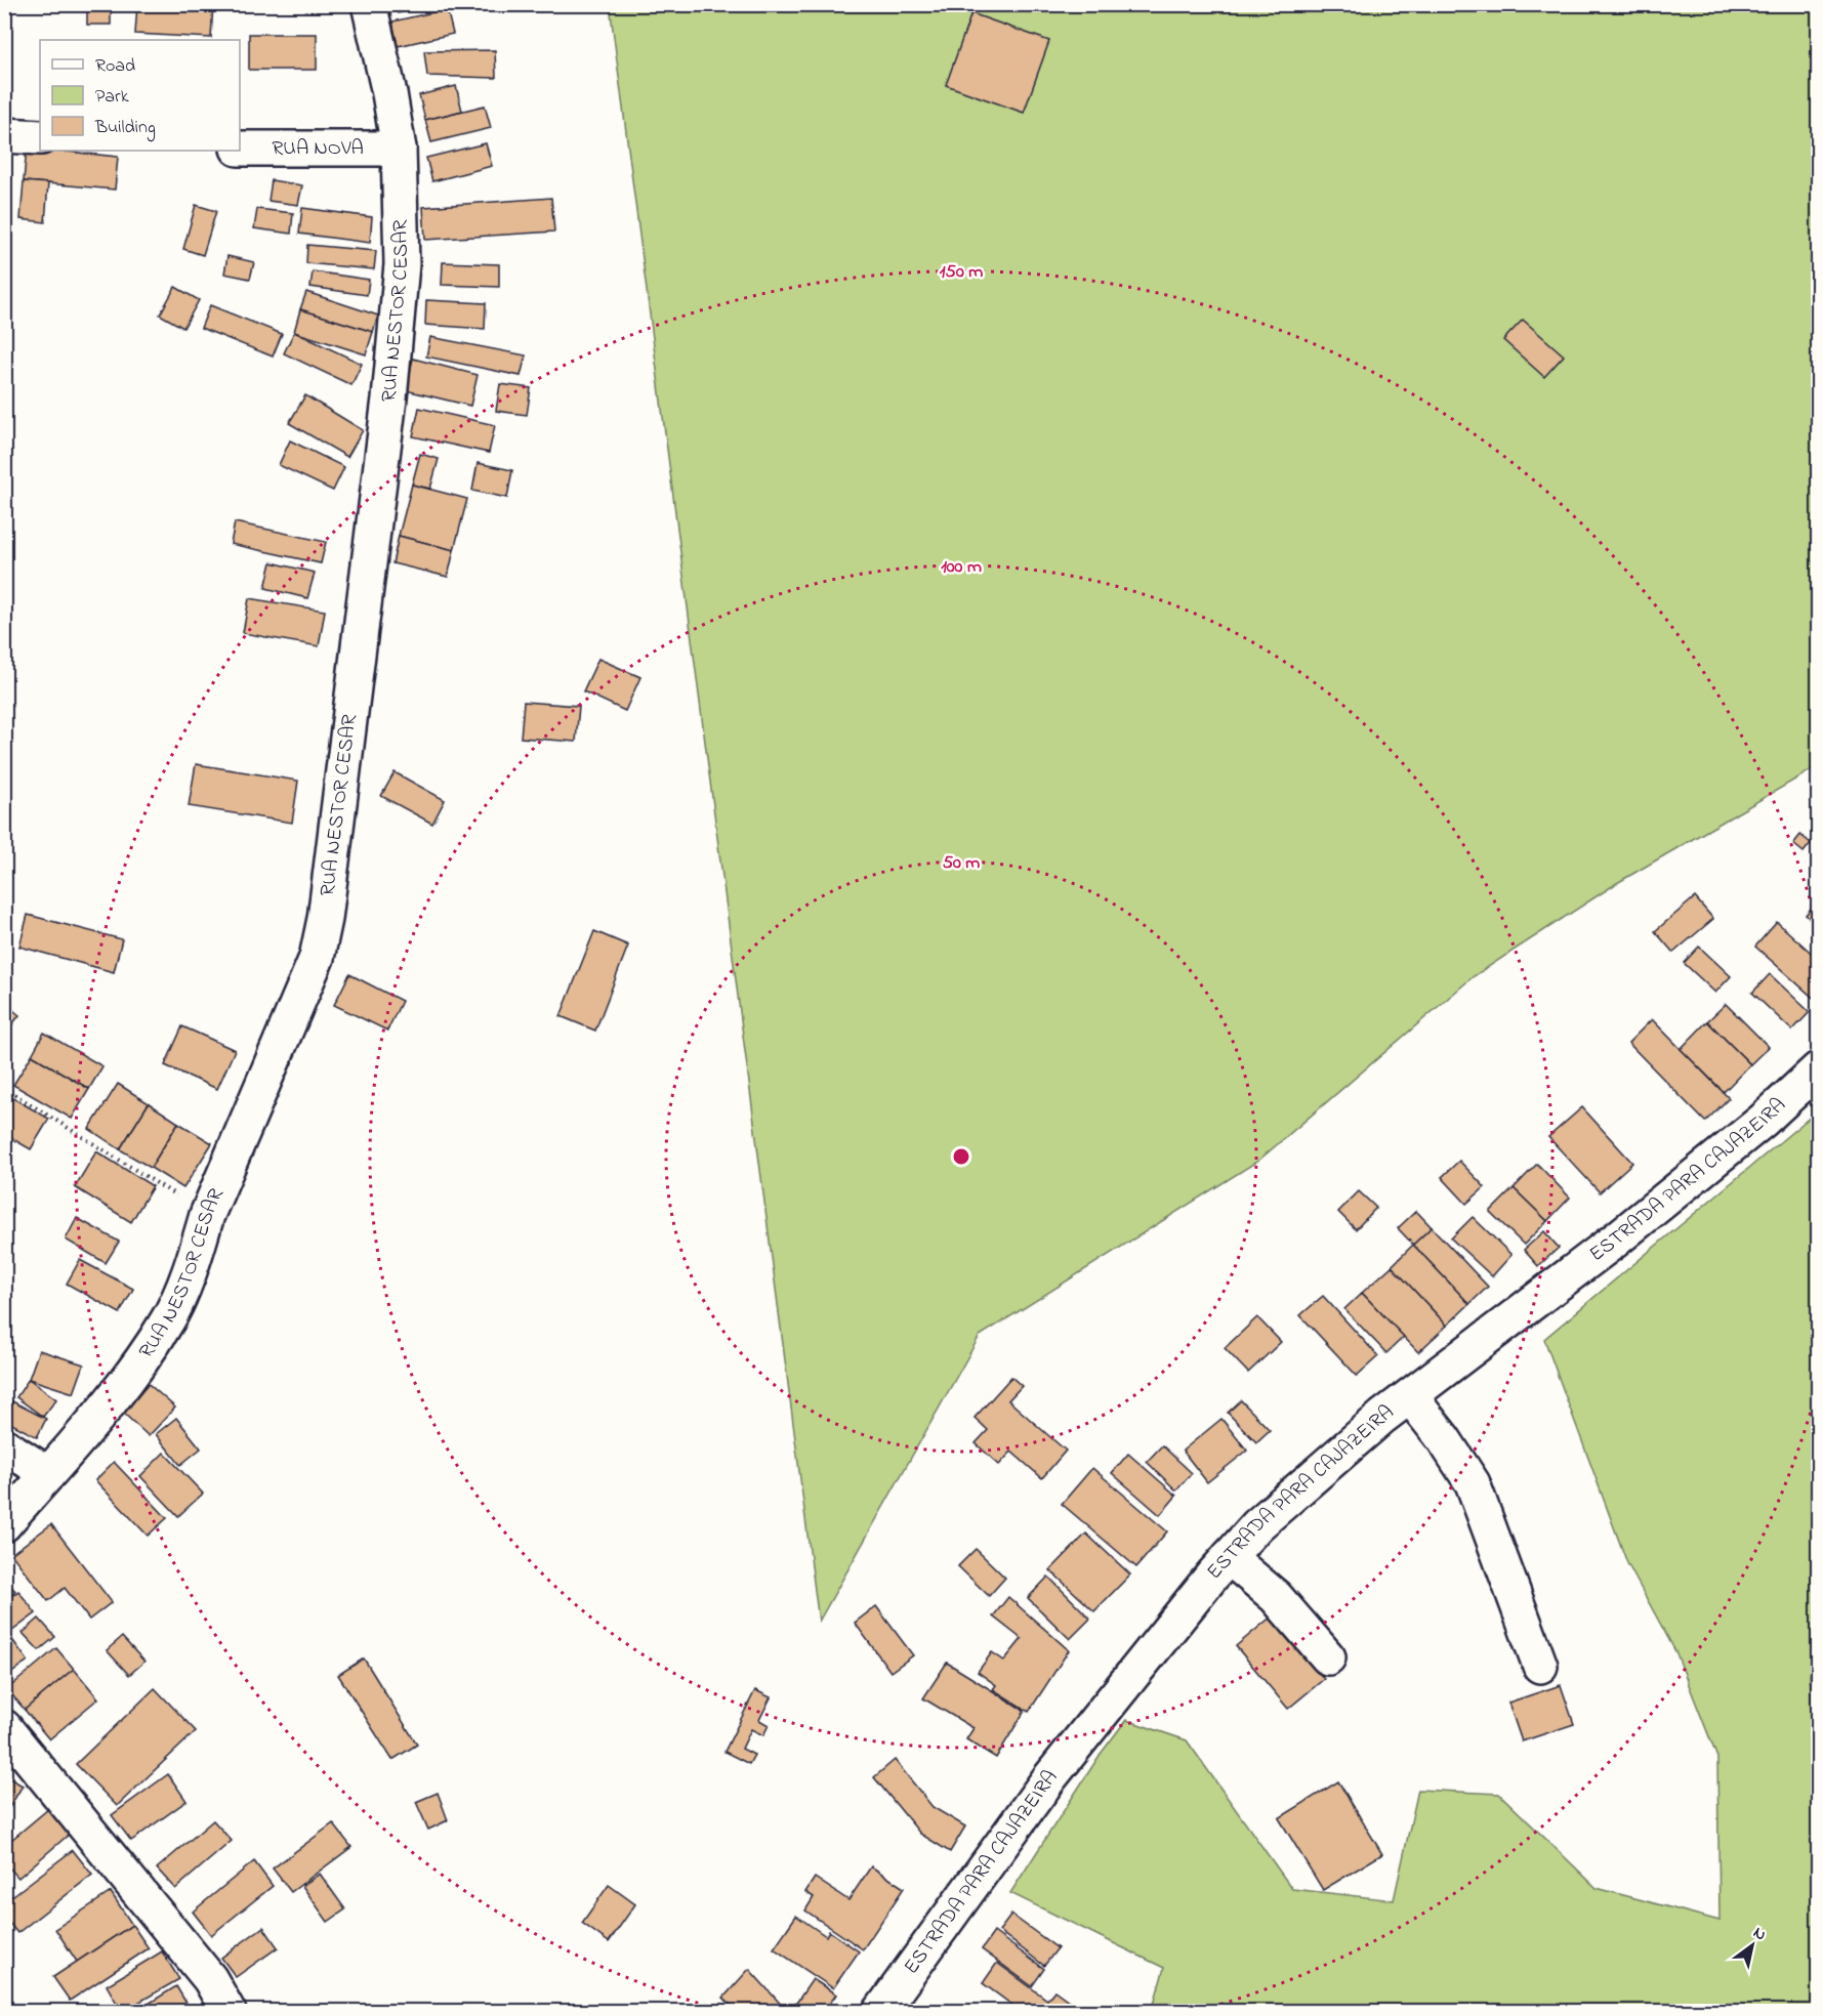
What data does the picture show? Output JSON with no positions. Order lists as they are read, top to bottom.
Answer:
{
  "streets": {
    "street": ["RUA NOVA", "RUA NESTOR CESAR", "ESTRADA PARA CAJAZEIRA"]
  },
  "crossings": [
    ["RUA NOVA", "RUA NESTOR CESAR"]
  ],
  "legend": ["Road", "Park", "Building"],
  "north": "top right",
  "rings": ["150 m", "100 m", "50 m"]
}
